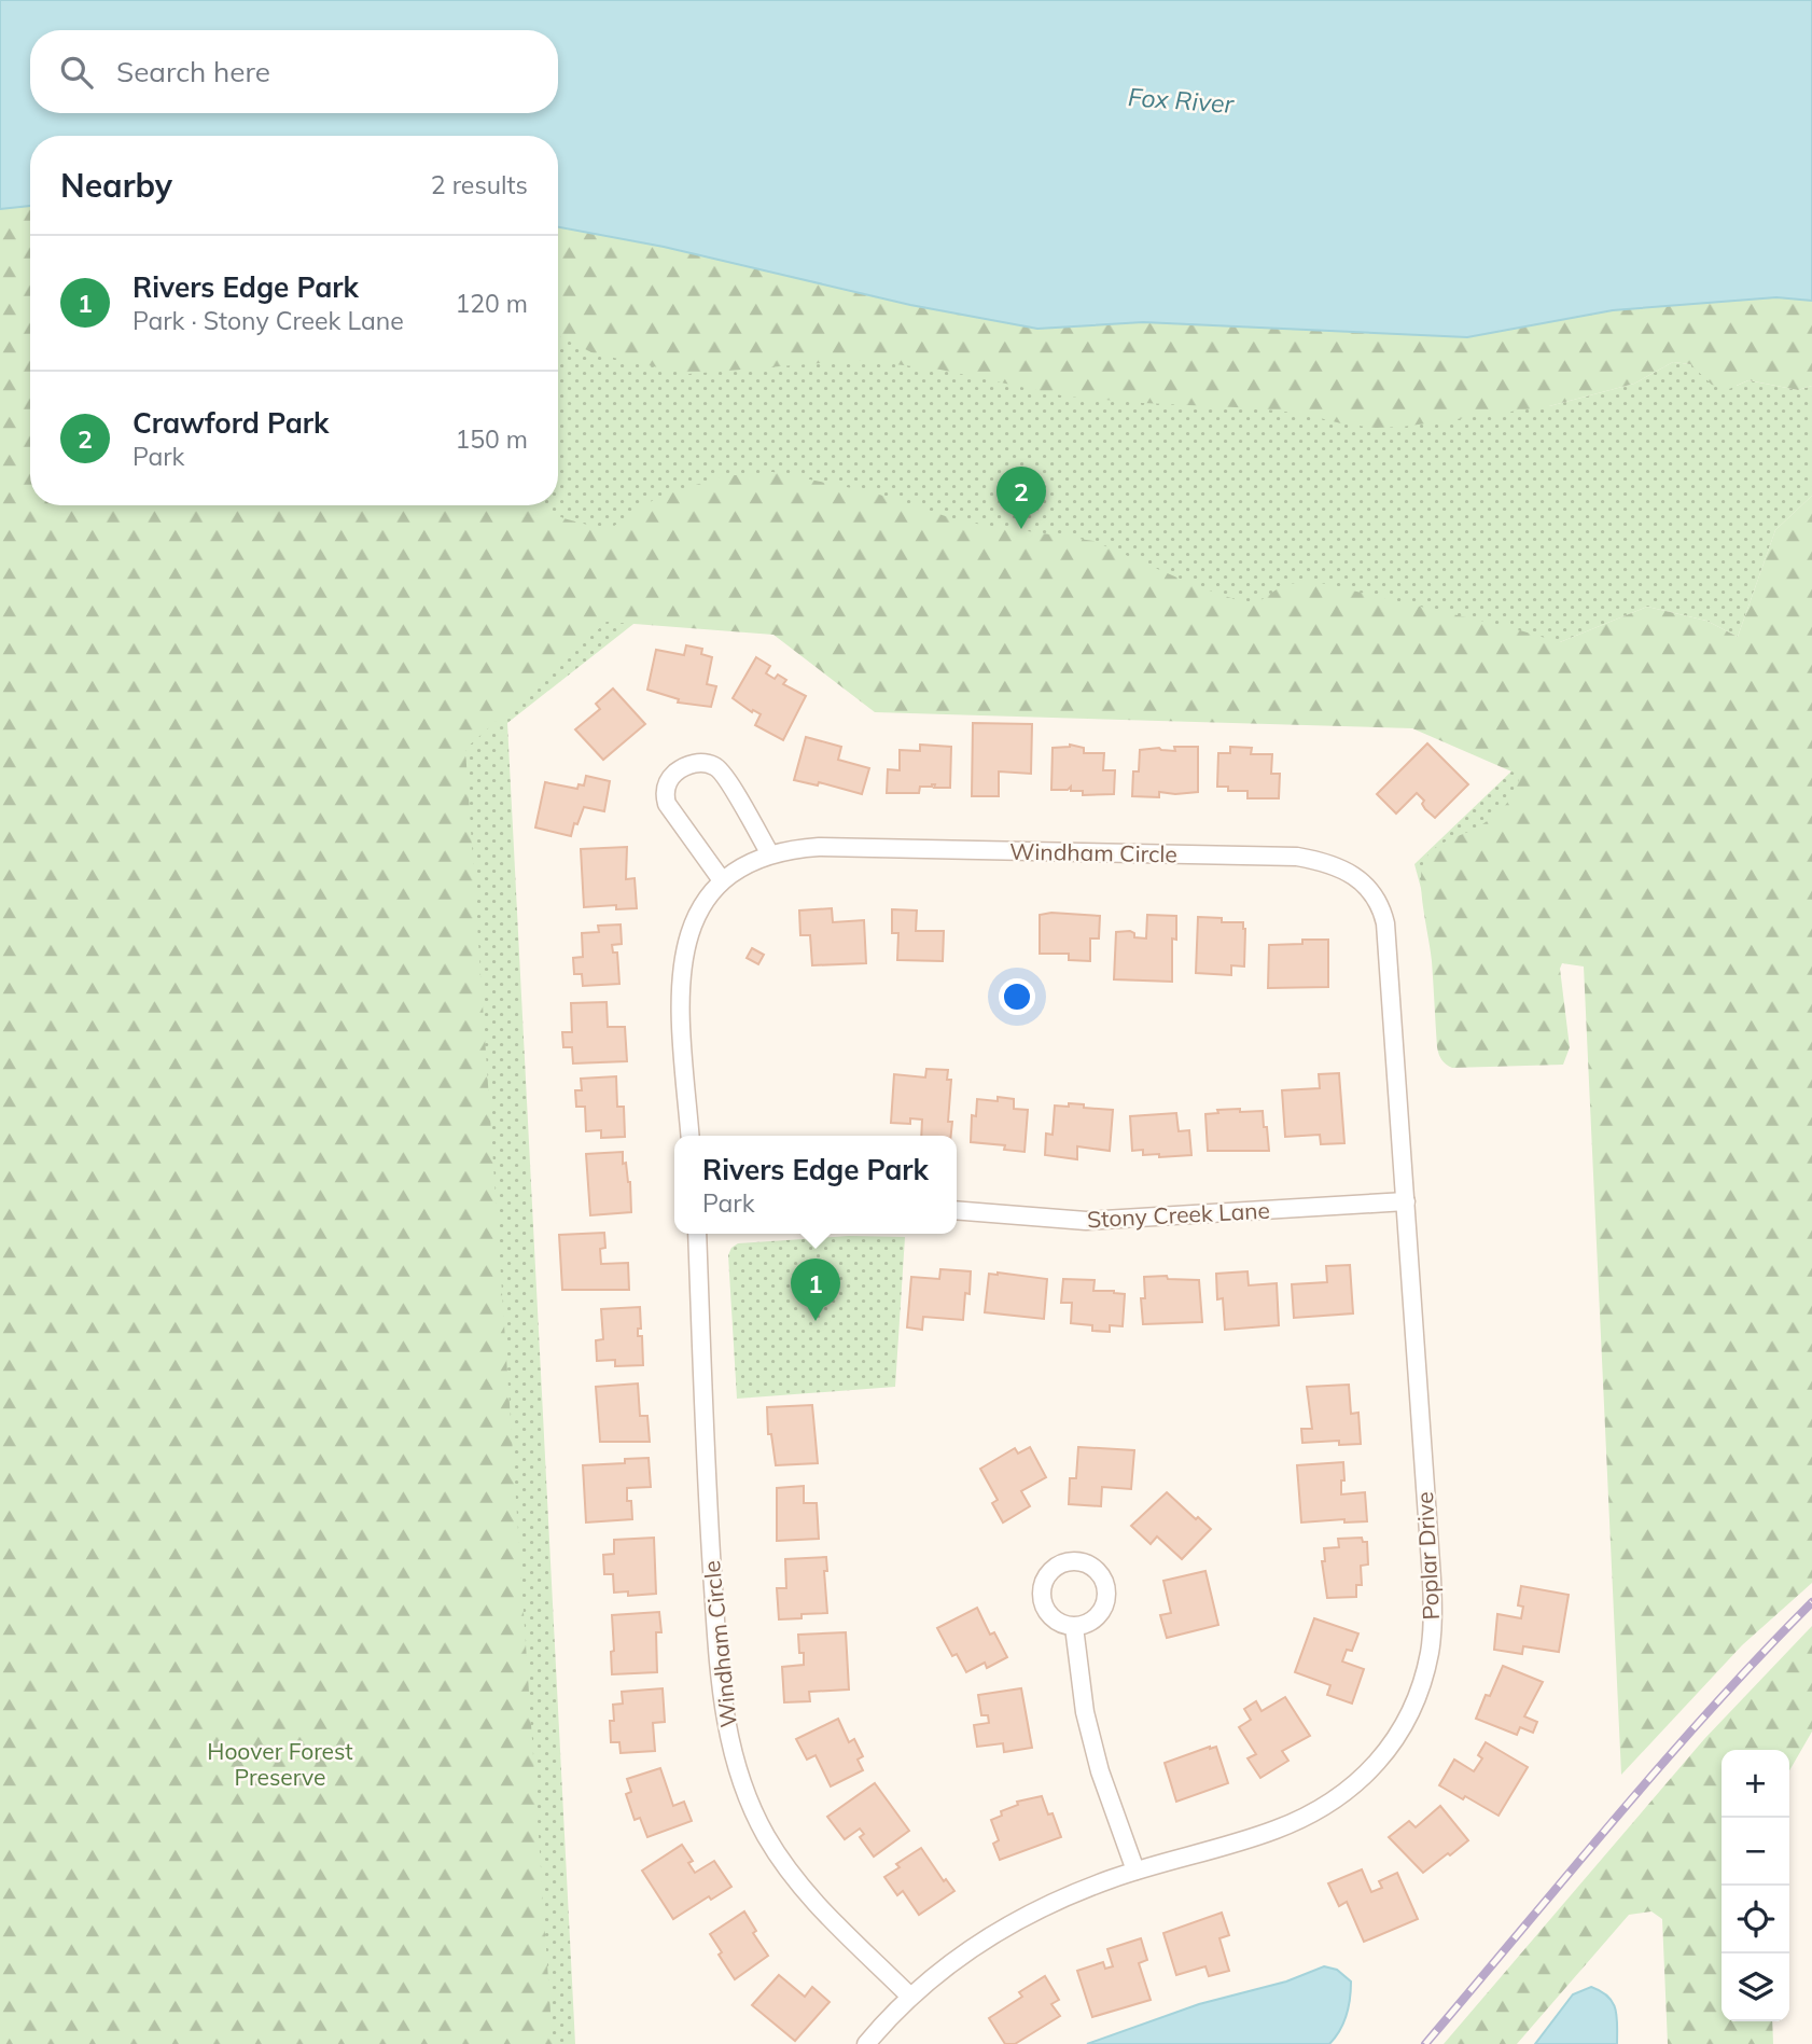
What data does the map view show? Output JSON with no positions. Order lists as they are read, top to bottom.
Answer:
{
  "streets": {
    "street": ["Windham Circle", "Stony Creek Lane", "Poplar Drive"]
  },
  "crossings": [
    ["Windham Circle", "Poplar Drive"],
    ["Stony Creek Lane", "Poplar Drive"]
  ],
  "water": ["Fox River"],
  "parks": ["Hoover Forest Preserve"],
  "page": {
    "search": "Search here",
    "heading": ["Nearby", "2 results"],
    "list": [
      {
        "mark": "1",
        "name": "Rivers Edge Park",
        "note": "Park · Stony Creek Lane",
        "value": "120 m"
      },
      {
        "mark": "2",
        "name": "Crawford Park",
        "note": "Park",
        "value": "150 m"
      }
    ],
    "pins": ["2", "1"],
    "popup": ["Rivers Edge Park", "Park"],
    "map_buttons": ["+", "−"]
  }
}
